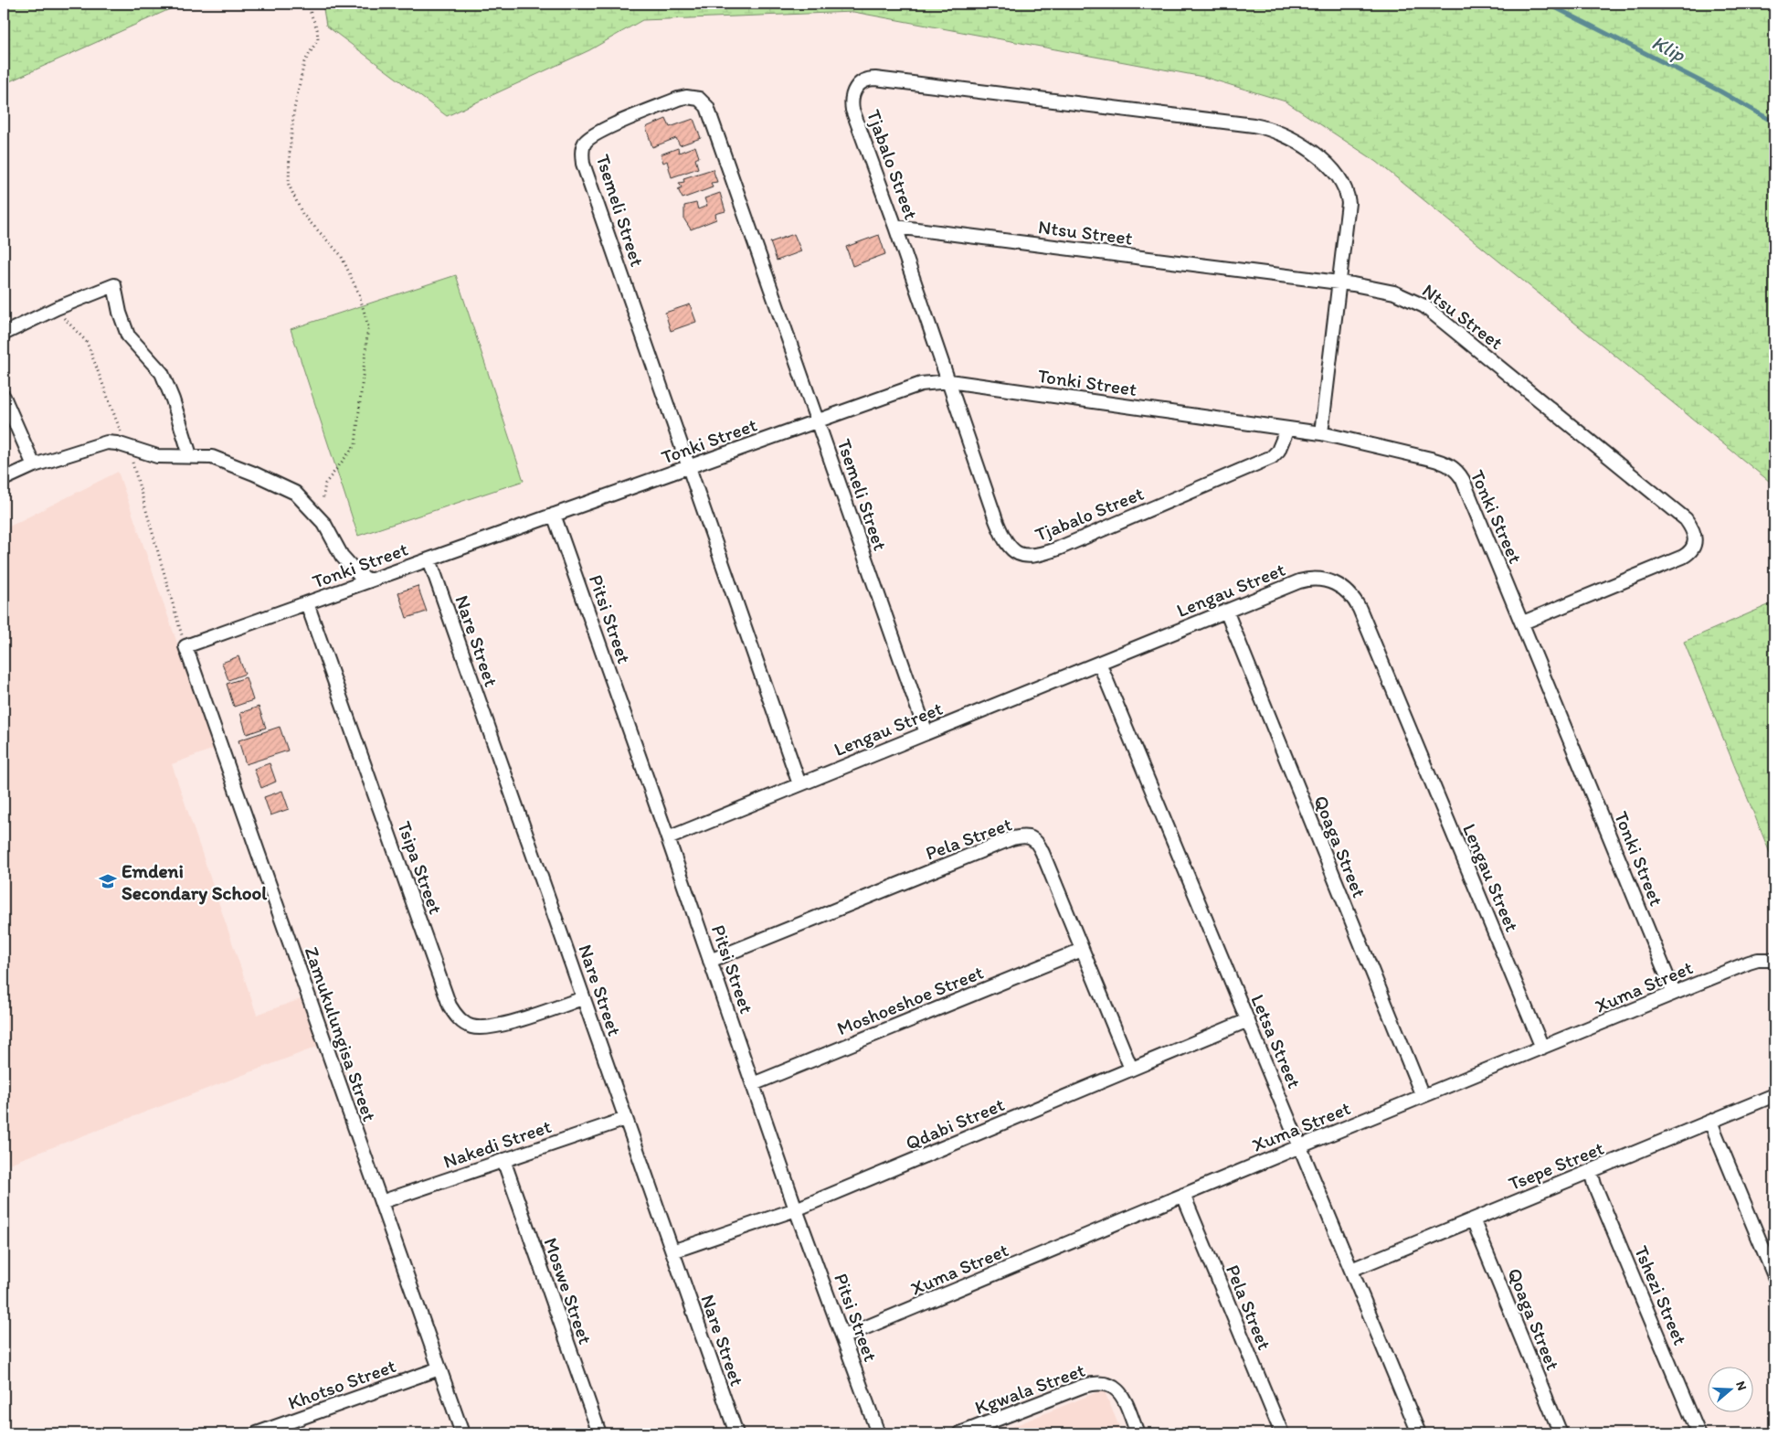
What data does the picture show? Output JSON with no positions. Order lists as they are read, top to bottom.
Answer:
{
  "streets": {
    "street": [
      "Tjabalo Street",
      "Tsemeli Street",
      "Ntsu Street",
      "Tonki Street",
      "Lengau Street",
      "Pitsi Street",
      "Nare Street",
      "Pela Street",
      "Qoaga Street",
      "Tsipa Street",
      "Xuma Street",
      "Moshoeshoe Street",
      "Zamukulungisa Street",
      "Letsa Street",
      "Qdabi Street",
      "Nakedi Street",
      "Tsepe Street",
      "Moswe Street",
      "Tshezi Street",
      "Khotso Street",
      "Kgwala Street"
    ]
  },
  "crossings": [
    ["Tjabalo Street", "Ntsu Street"],
    ["Tjabalo Street", "Tonki Street"],
    ["Tsemeli Street", "Tonki Street"],
    ["Tsemeli Street", "Lengau Street"],
    ["Ntsu Street", "Tonki Street"],
    ["Tonki Street", "Pitsi Street"],
    ["Tonki Street", "Nare Street"],
    ["Tonki Street", "Tsipa Street"],
    ["Tonki Street", "Xuma Street"],
    ["Tonki Street", "Zamukulungisa Street"],
    ["Lengau Street", "Pitsi Street"],
    ["Lengau Street", "Qoaga Street"],
    ["Lengau Street", "Xuma Street"],
    ["Lengau Street", "Letsa Street"],
    ["Pitsi Street", "Pela Street"],
    ["Pitsi Street", "Xuma Street"],
    ["Pitsi Street", "Moshoeshoe Street"],
    ["Pitsi Street", "Qdabi Street"],
    ["Nare Street", "Tsipa Street"],
    ["Nare Street", "Qdabi Street"],
    ["Nare Street", "Nakedi Street"],
    ["Pela Street", "Xuma Street"],
    ["Pela Street", "Moshoeshoe Street"],
    ["Pela Street", "Qdabi Street"],
    ["Qoaga Street", "Xuma Street"],
    ["Qoaga Street", "Tsepe Street"],
    ["Xuma Street", "Letsa Street"],
    ["Zamukulungisa Street", "Nakedi Street"],
    ["Zamukulungisa Street", "Khotso Street"],
    ["Letsa Street", "Qdabi Street"],
    ["Letsa Street", "Tsepe Street"],
    ["Nakedi Street", "Moswe Street"],
    ["Tsepe Street", "Tshezi Street"]
  ],
  "water": ["Klip"],
  "places": {
    "school or university": ["Emdeni Secondary School"]
  },
  "north": "right"
}
